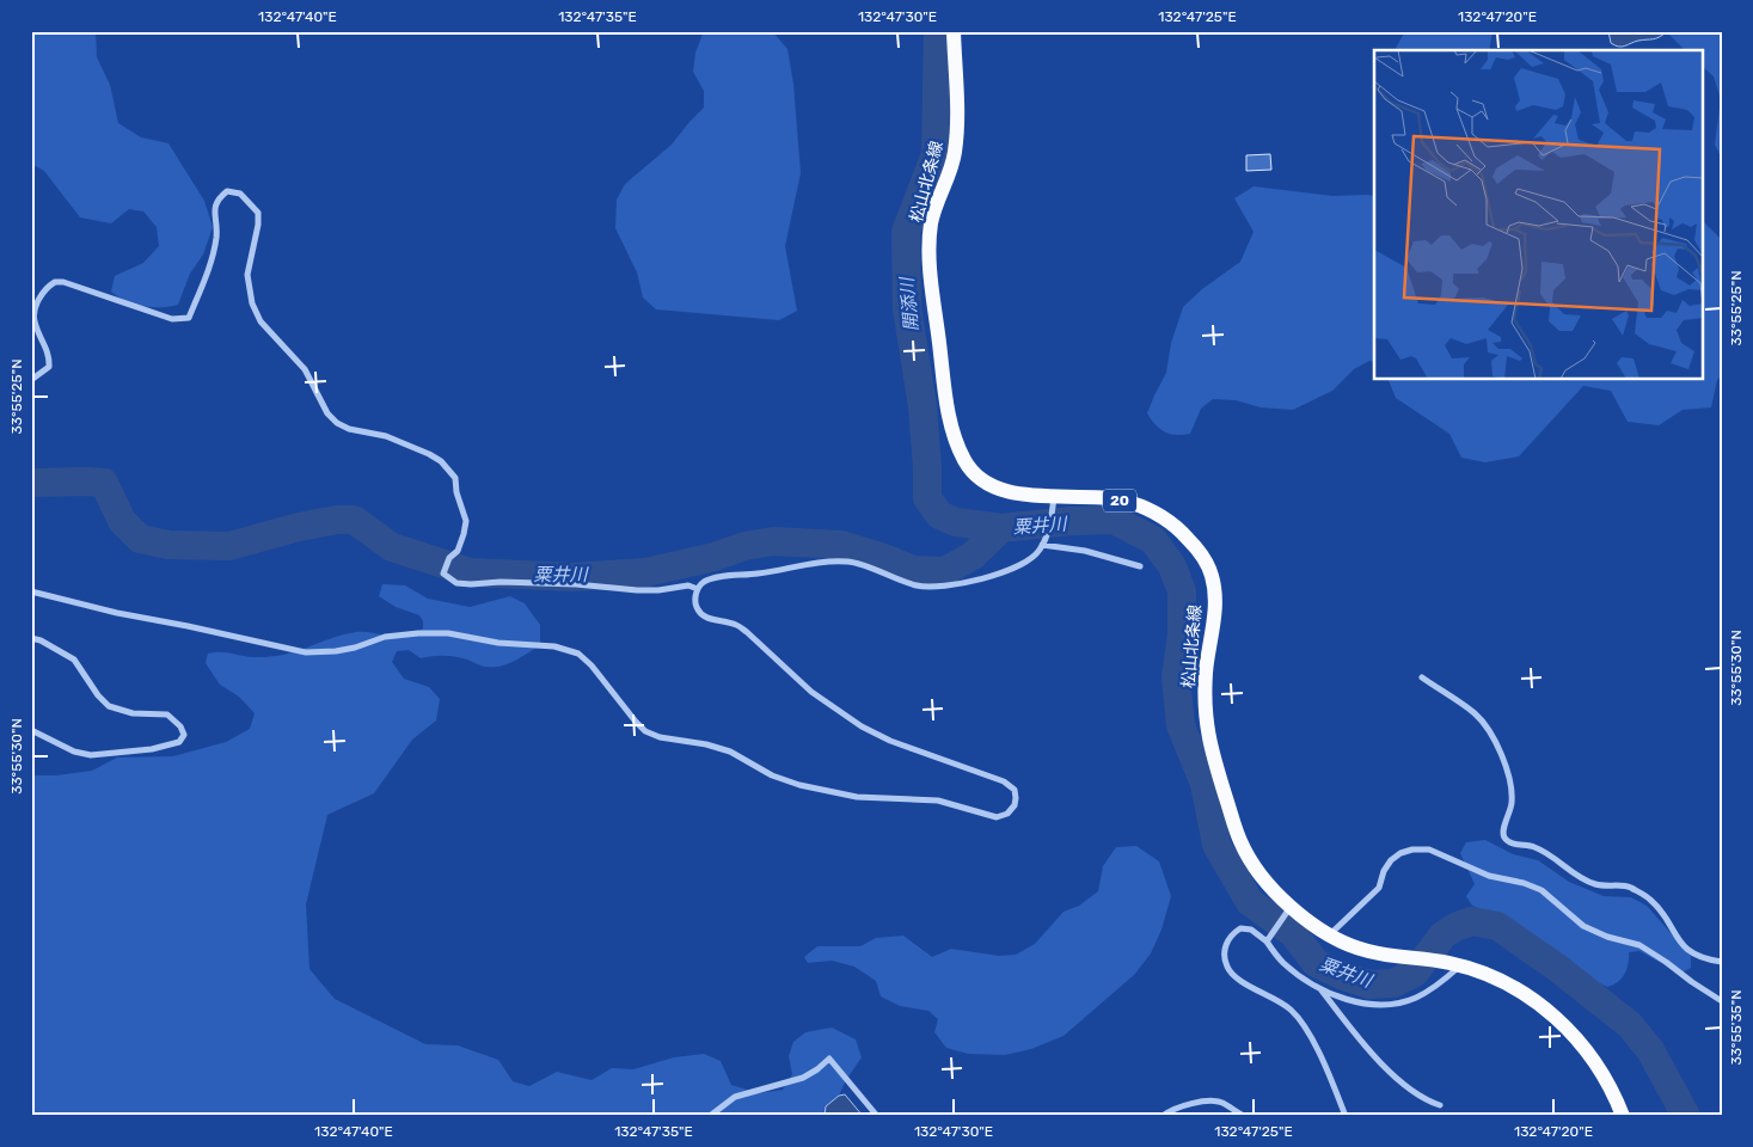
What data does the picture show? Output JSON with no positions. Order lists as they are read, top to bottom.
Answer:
{
  "streets": {
    "main road": ["松山北条線", "20"]
  },
  "water": ["開添川", "粟井川"],
  "coordinates": [
    "132°47'40\"E",
    "132°47'35\"E",
    "132°47'30\"E",
    "132°47'25\"E",
    "132°47'20\"E",
    "33°55'25\"N",
    "33°55'30\"N",
    "33°55'35\"N"
  ]
}
